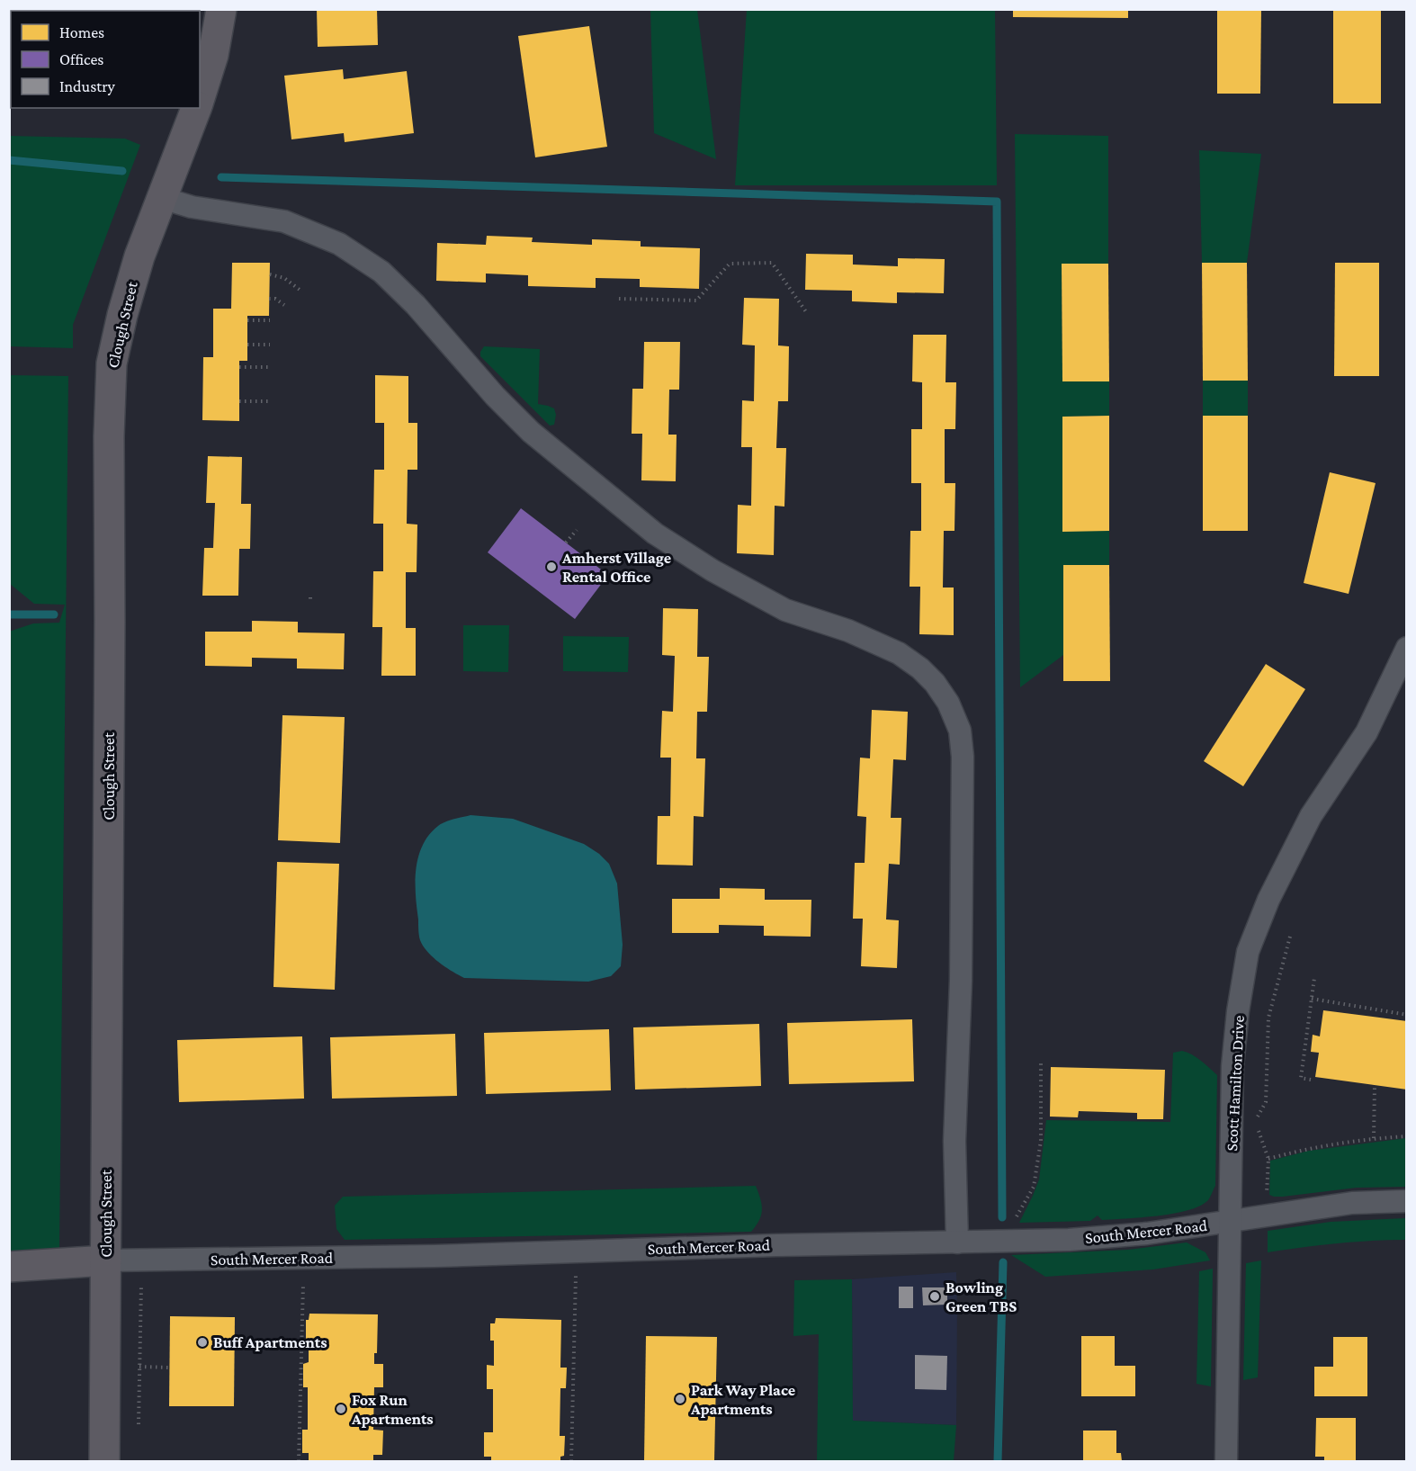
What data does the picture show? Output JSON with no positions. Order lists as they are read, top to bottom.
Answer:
{
  "streets": {
    "street": ["Clough Street", "Scott Hamilton Drive", "South Mercer Road"]
  },
  "crossings": [
    ["Clough Street", "South Mercer Road"],
    ["Scott Hamilton Drive", "South Mercer Road"]
  ],
  "places": [
    "Amherst Village Rental Office",
    "Bowling Green TBS",
    "Buff Apartments",
    "Park Way Place Apartments",
    "Fox Run Apartments"
  ],
  "legend": ["Homes", "Offices", "Industry"]
}
